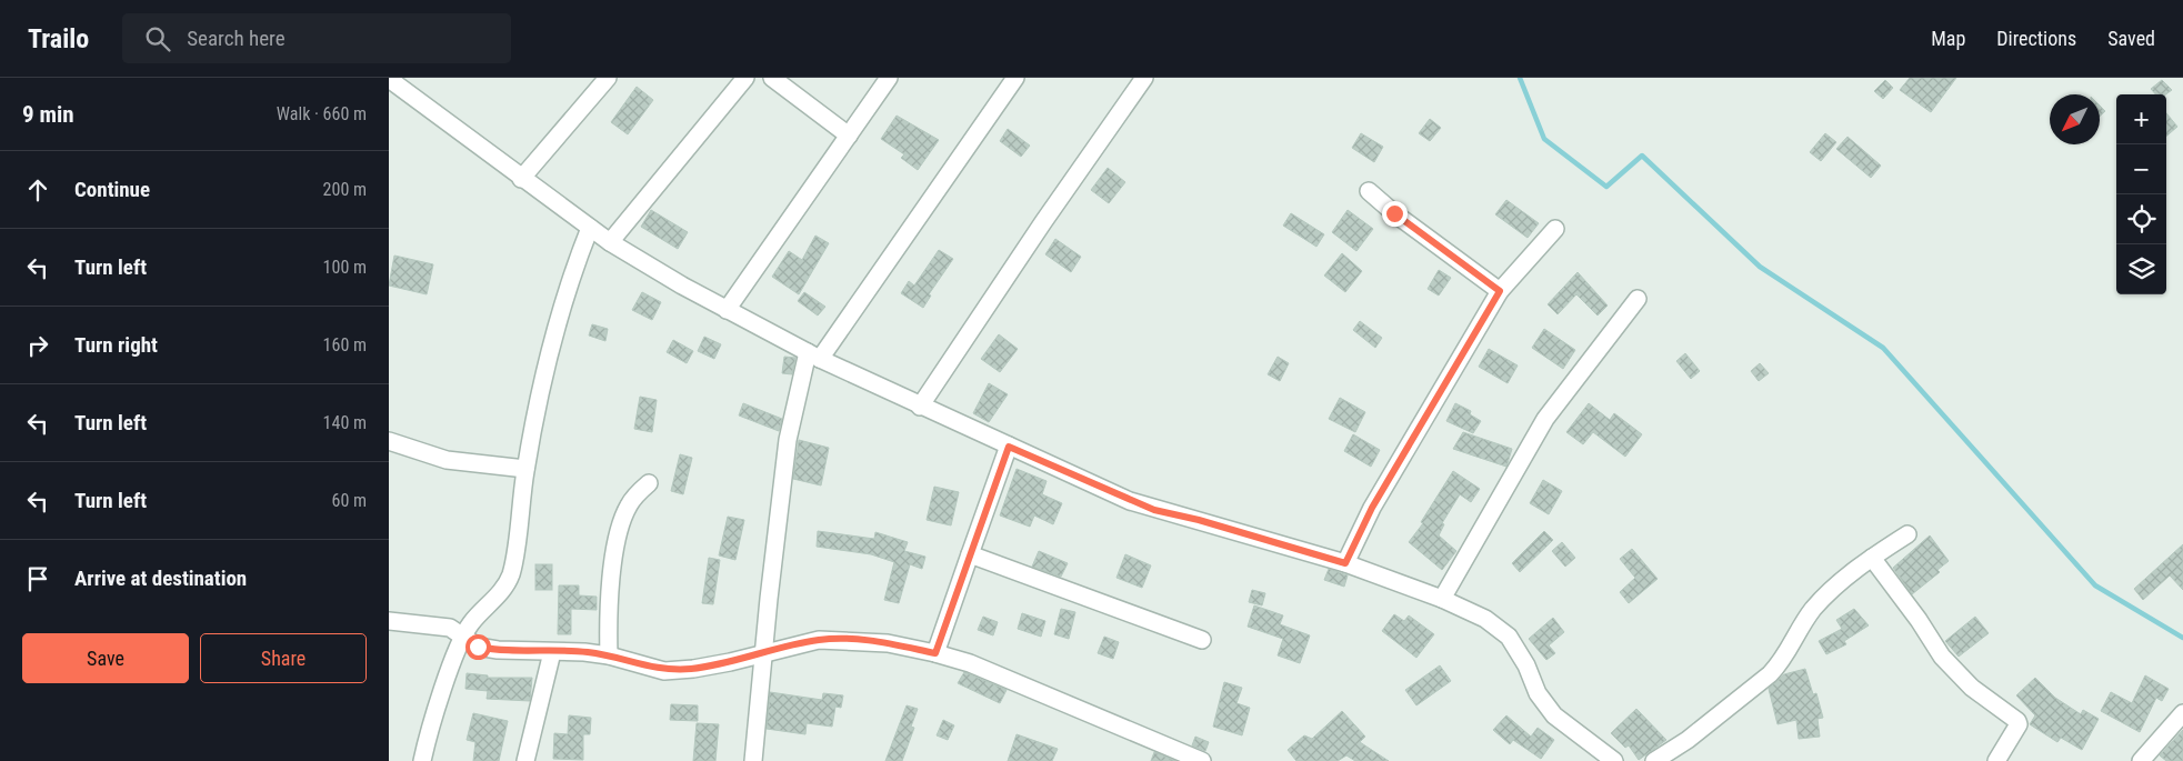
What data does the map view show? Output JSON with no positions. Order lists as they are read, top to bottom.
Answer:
{
  "north": "bottom left",
  "page": {
    "header": "Trailo",
    "search": "Search here",
    "nav": ["Map", "Directions", "Saved"],
    "heading": ["9 min", "Walk · 660 m"],
    "map_buttons": ["+", "−"],
    "list": [
      ["Continue", "200 m"],
      ["Turn left", "100 m"],
      ["Turn right", "160 m"],
      ["Turn left", "140 m"],
      ["Turn left", "60 m"],
      "Arrive at destination"
    ],
    "buttons": ["Save", "Share"]
  }
}
